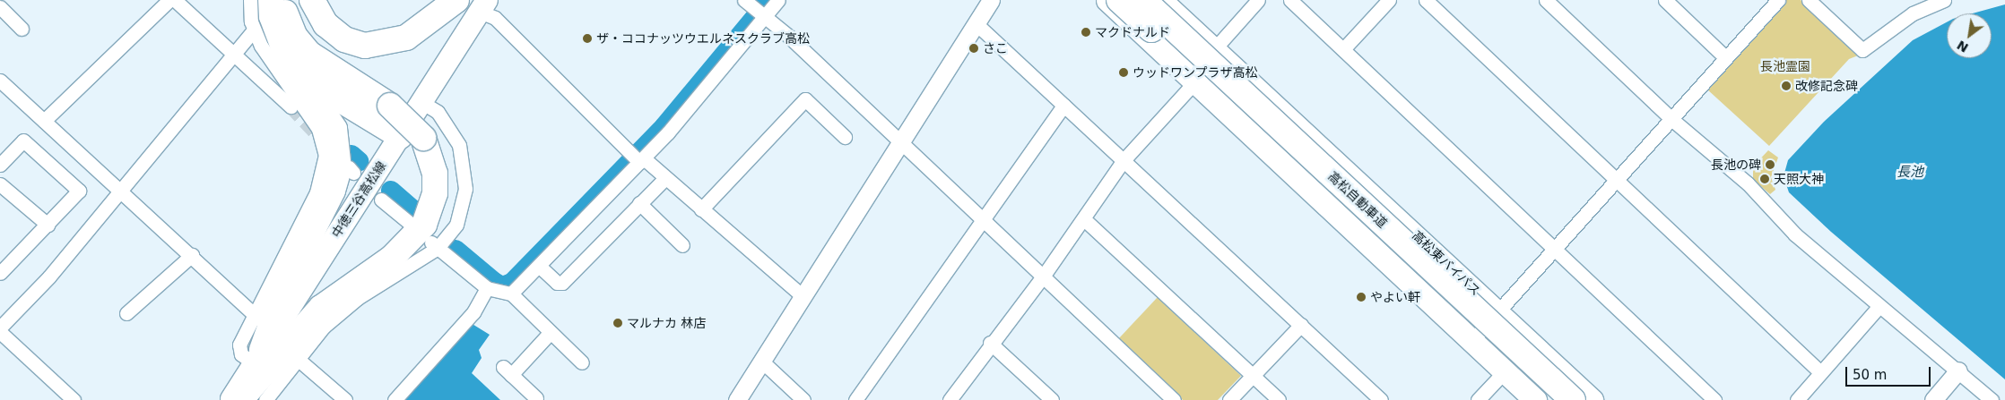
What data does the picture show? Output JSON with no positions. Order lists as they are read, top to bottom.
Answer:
{
  "streets": {
    "highway": ["高松自動車道", "高松東バイパス"],
    "main road": ["中徳三谷高松線"]
  },
  "water": ["長池"],
  "parks": ["長池霊園"],
  "places": [
    "マクドナルド",
    "ザ・ココナッツウエルネスクラブ高松",
    "さこ",
    "ウッドワンプラザ高松",
    "改修記念碑",
    "長池の碑",
    "天照大神",
    "やよい軒",
    "マルナカ 林店"
  ],
  "scale_bar": "50 m",
  "north": "bottom left"
}
